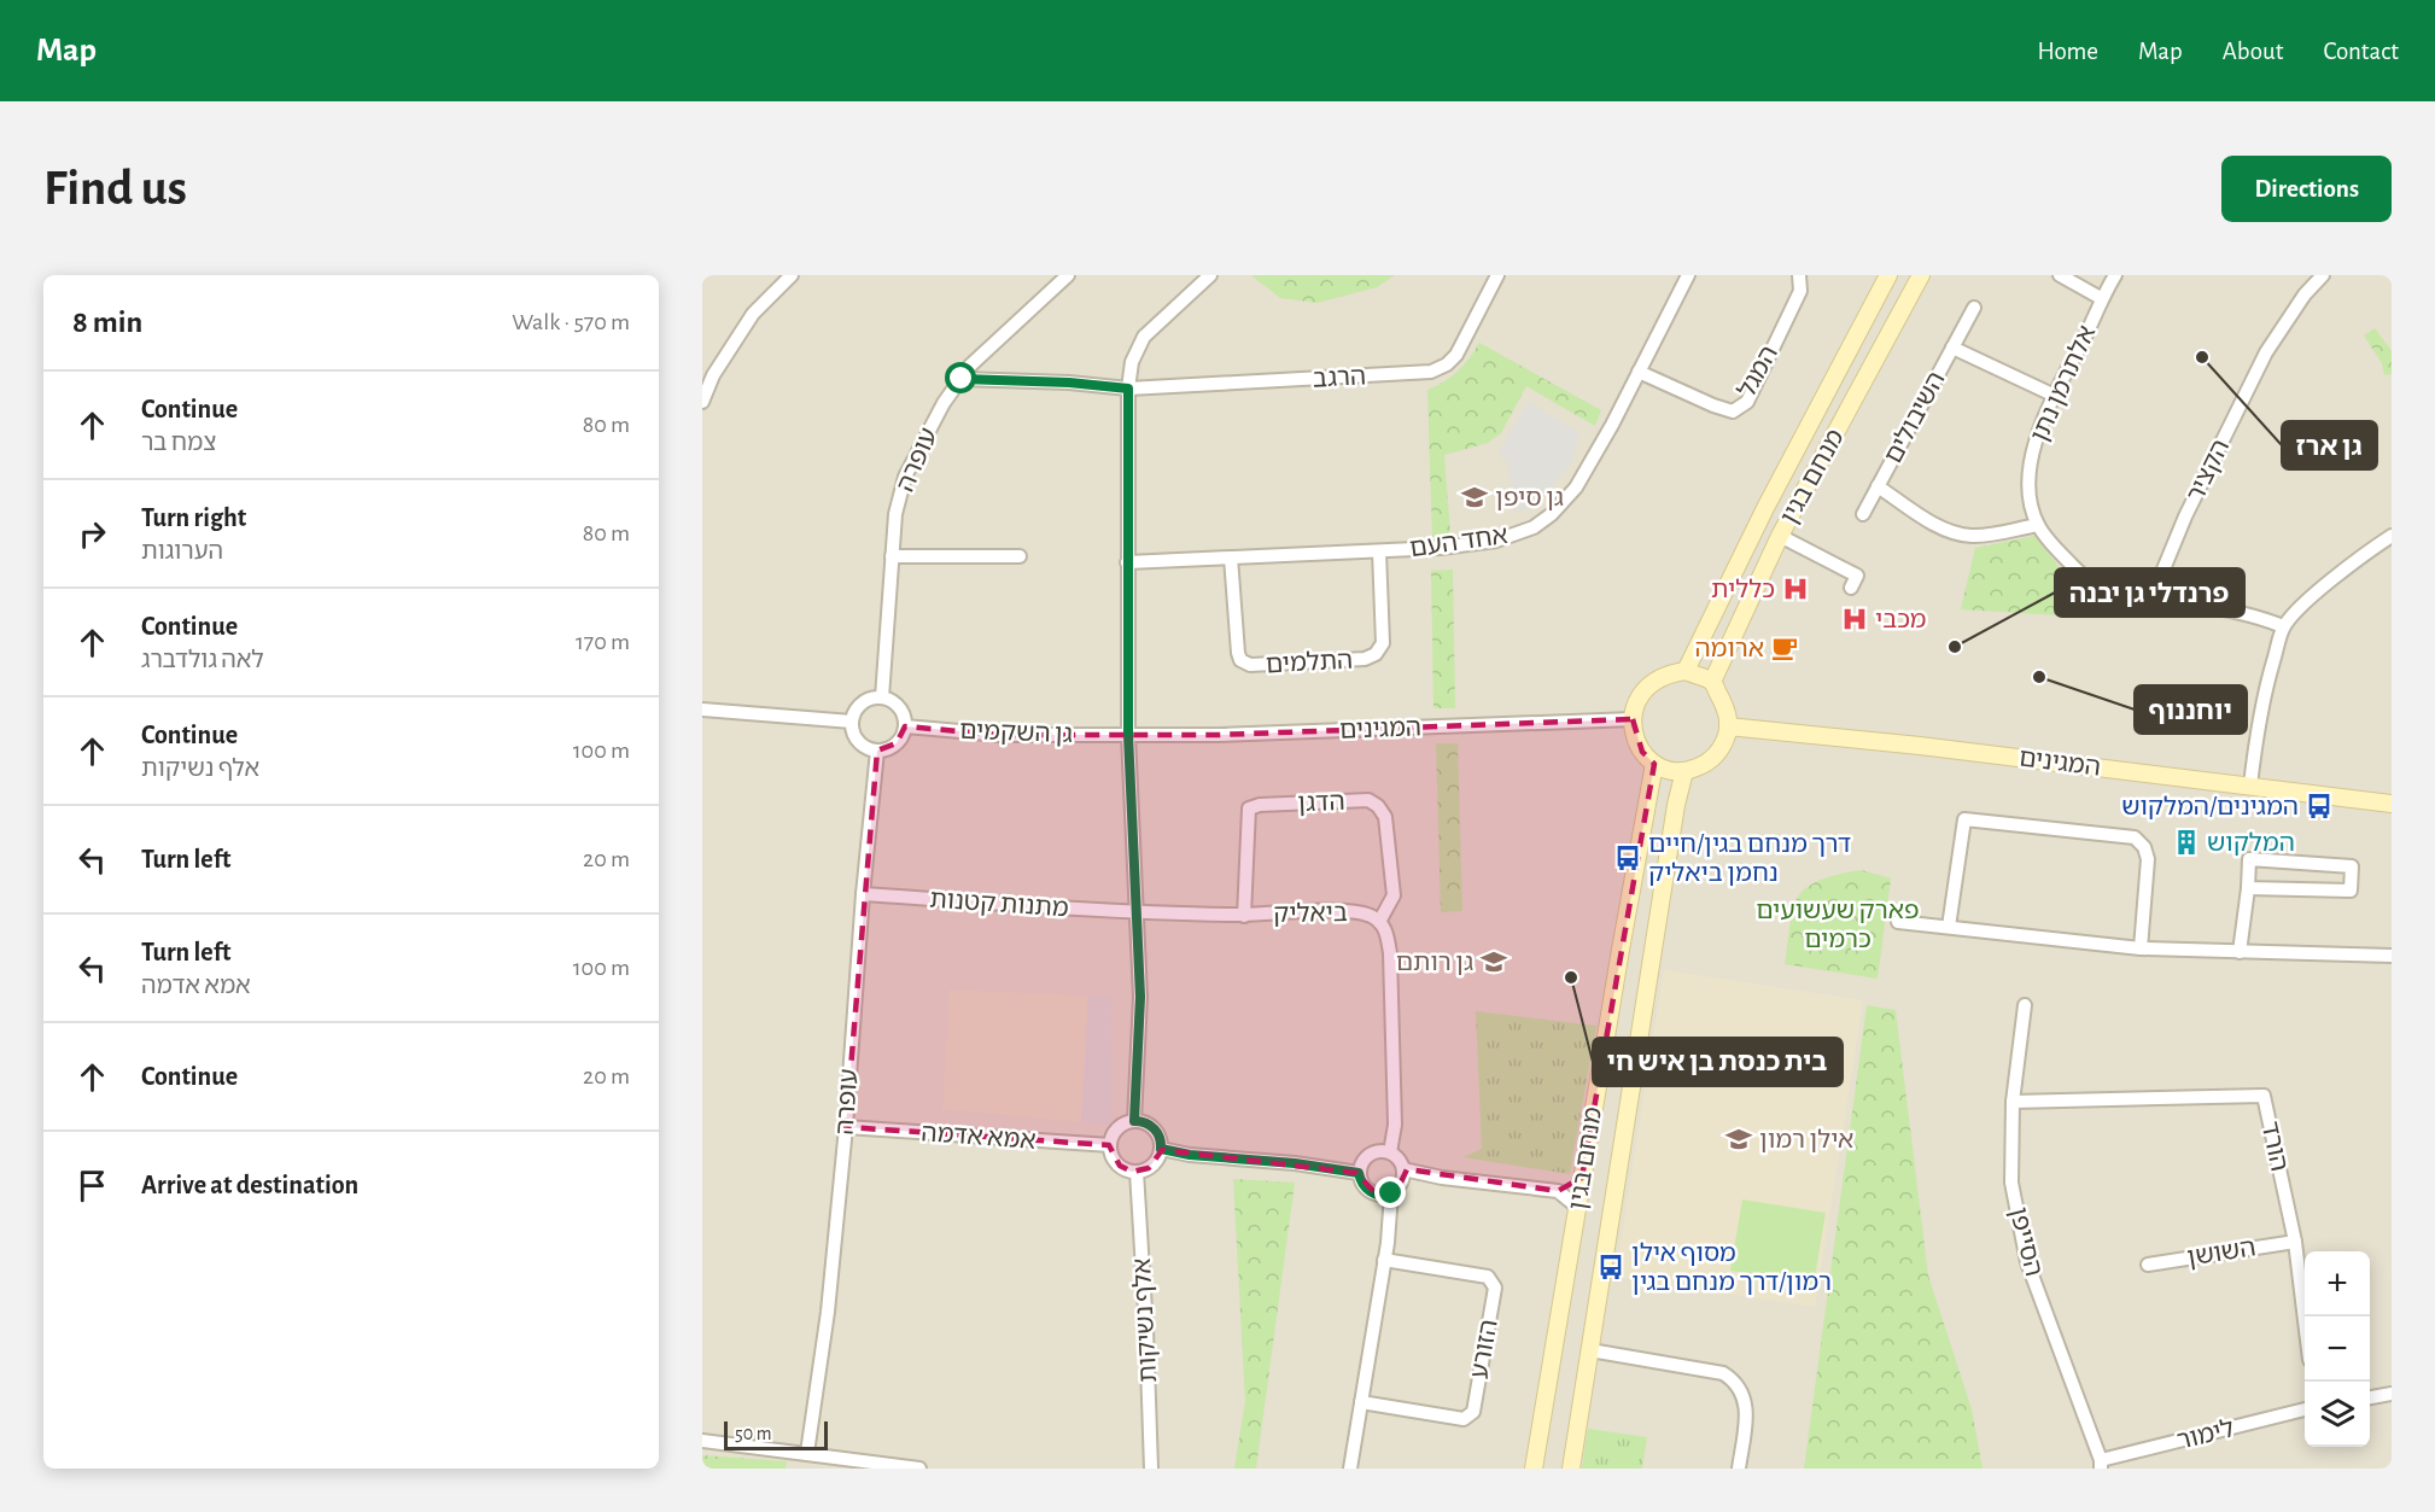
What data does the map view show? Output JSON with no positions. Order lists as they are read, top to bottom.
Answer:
{
  "streets": {
    "main road": ["מנחם בגין", "המגינים"],
    "street": [
      "המגל",
      "הרגב",
      "אלתרמן נתן",
      "השיבולים",
      "עופרה",
      "הקציר",
      "אחד העם",
      "התלמים",
      "גן השקמים",
      "הדגן",
      "מתנות קטנות",
      "ביאליק",
      "אמא אדמה",
      "הורד",
      "הסייפן",
      "השושן",
      "אלף נשיקות",
      "הזורע",
      "לימור"
    ]
  },
  "crossings": [
    ["המגל", "אחד העם"],
    ["הרגב", "עופרה"],
    ["אלתרמן נתן", "השיבולים"],
    ["אלתרמן נתן", "הקציר"],
    ["עופרה", "גן השקמים"],
    ["עופרה", "מתנות קטנות"],
    ["עופרה", "אמא אדמה"],
    ["מנחם בגין", "המגינים"],
    ["אחד העם", "התלמים"],
    ["המגינים", "גן השקמים"],
    ["הדגן", "ביאליק"],
    ["מתנות קטנות", "ביאליק"],
    ["אמא אדמה", "אלף נשיקות"],
    ["הורד", "הסייפן"],
    ["הורד", "השושן"],
    ["הסייפן", "לימור"]
  ],
  "parks": ["פארק שעשועים כרמים"],
  "places": {
    "other": [
      "גן ארז",
      "פרנדלי גן יבנה",
      "יוחננוף",
      "בית כנסת בן איש חי"
    ],
    "school or university": ["גן סיפן", "גן רותם", "אילן רמון"],
    "hospital": ["כללית", "מכבי"],
    "cafe": ["ארומה"],
    "bus stop": ["המגינים/המלקוש", "דרך מנחם בגין/חיים נחמן ביאליק", "מסוף אילן רמון/דרך מנחם בגין"],
    "building": ["המלקוש"]
  },
  "scale_bar": "50 m",
  "page": {
    "header": "Map",
    "nav": [
      "Home",
      "Map",
      "About",
      "Contact"
    ],
    "buttons": "Directions",
    "title": "Find us",
    "heading": ["8 min", "Walk · 570 m"],
    "list": [
      ["Continue", "צמח בר", "80 m"],
      ["Turn right", "הערוגות", "80 m"],
      ["Continue", "לאה גולדברג", "170 m"],
      ["Continue", "אלף נשיקות", "100 m"],
      ["Turn left", "20 m"],
      ["Turn left", "אמא אדמה", "100 m"],
      ["Continue", "20 m"],
      "Arrive at destination"
    ],
    "map_buttons": ["+", "−"],
    "scale": "50 m"
  }
}
